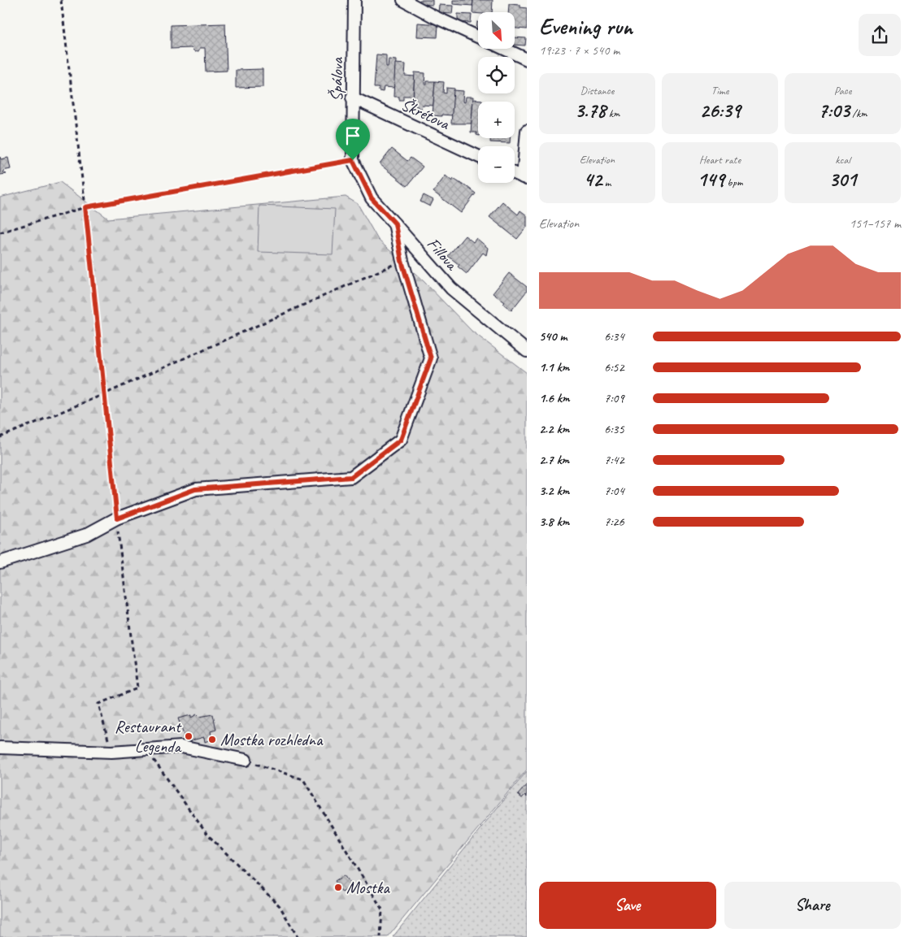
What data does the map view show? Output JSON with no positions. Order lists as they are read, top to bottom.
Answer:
{
  "streets": {
    "street": ["Špálova", "Škrétova", "Fillova"]
  },
  "crossings": [
    ["Špálova", "Škrétova"],
    ["Špálova", "Fillova"]
  ],
  "places": ["Restaurant Legenda", "Mostka rozhledna", "Mostka"],
  "north": "bottom right",
  "page": {
    "heading": ["Evening run", "19:23 · 7 × 540 m"],
    "map_buttons": ["+", "−"],
    "stats": [
      ["Distance", "3.78 km"],
      ["Time", "26:39"],
      ["Pace", "7:03 /km"],
      ["Elevation", "42 m"],
      ["Heart rate", "149 bpm"],
      ["kcal", "301"]
    ],
    "chart": ["Elevation", "151–157 m"],
    "list": [
      {
        "name": "540 m",
        "note": "6:34"
      },
      {
        "name": "1.1 km",
        "note": "6:52"
      },
      {
        "name": "1.6 km",
        "note": "7:09"
      },
      {
        "name": "2.2 km",
        "note": "6:35"
      },
      {
        "name": "2.7 km",
        "note": "7:42"
      },
      {
        "name": "3.2 km",
        "note": "7:04"
      },
      {
        "name": "3.8 km",
        "note": "7:26"
      }
    ],
    "buttons": ["Save", "Share"]
  }
}
